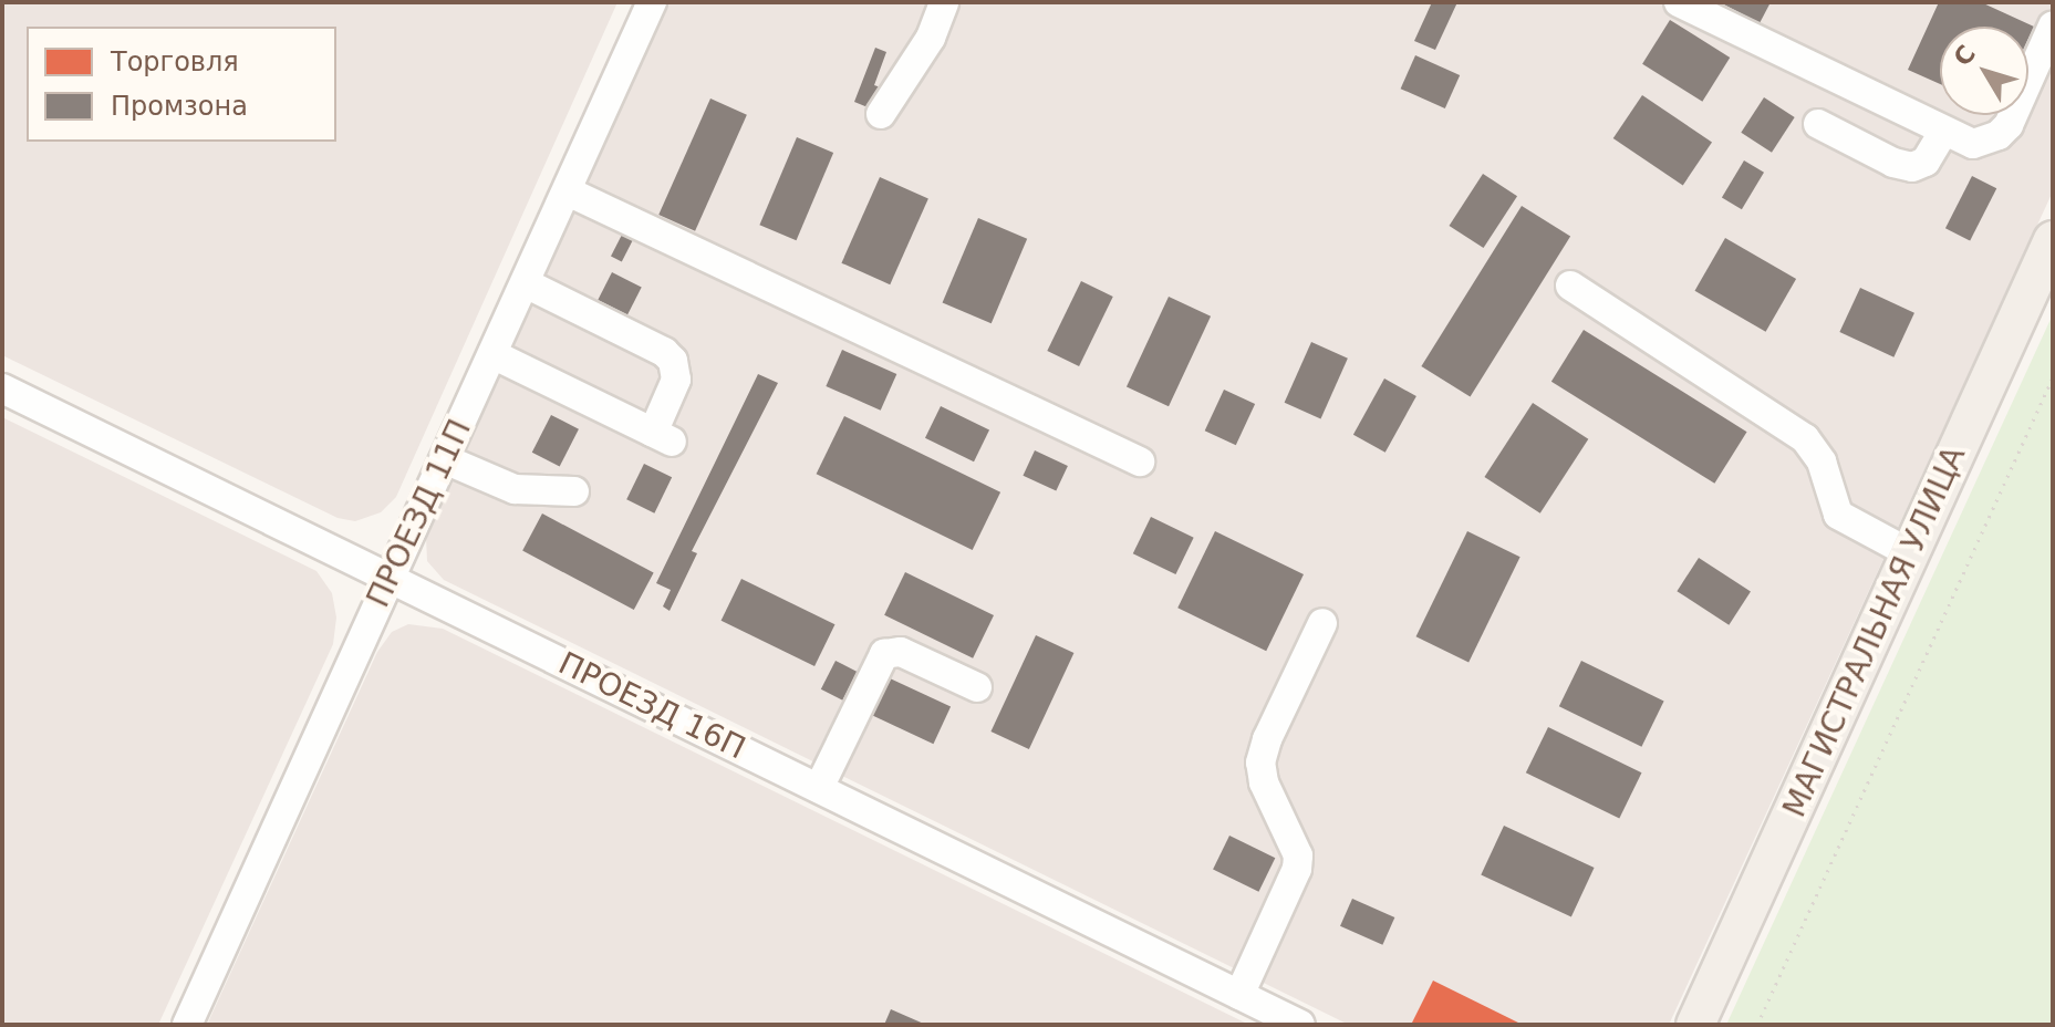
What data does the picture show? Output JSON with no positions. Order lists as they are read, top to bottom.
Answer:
{
  "streets": {
    "main road": ["МАГИСТРАЛЬНАЯ УЛИЦА"],
    "street": ["ПРОЕЗД 11П", "ПРОЕЗД 16П"]
  },
  "crossings": [
    ["ПРОЕЗД 11П", "ПРОЕЗД 16П"]
  ],
  "legend": ["Торговля", "Промзона"],
  "north": "top left"
}
